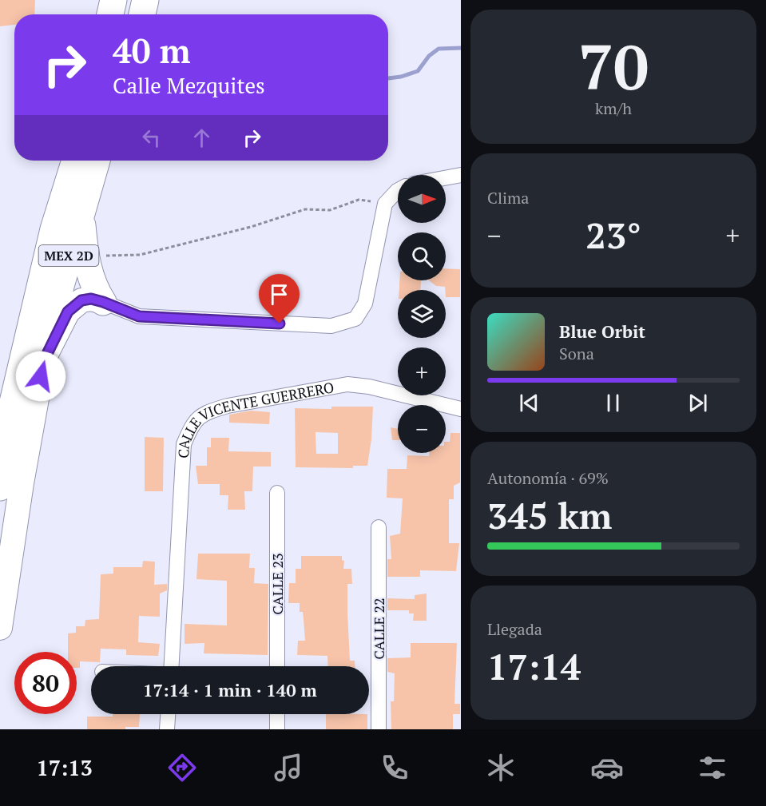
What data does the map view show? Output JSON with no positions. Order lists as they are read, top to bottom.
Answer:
{
  "streets": {
    "highway": ["MEX 2D"],
    "street": ["CALLE VICENTE GUERRERO", "CALLE 23", "CALLE 22"]
  },
  "north": "right",
  "page": {
    "tile": [
      ["70", "km/h"],
      "Clima",
      ["Autonomía · 69%", "345 km"],
      ["Llegada", "17:14"]
    ],
    "turn": ["40 m", "Calle Mezquites"],
    "map_buttons": ["+", "−"],
    "heat": ["−", "23°", "+"],
    "song": ["Blue Orbit", "Sona"],
    "limit": "80",
    "trip": "17:14 · 1 min · 140 m",
    "tabs": "17:13"
  }
}
